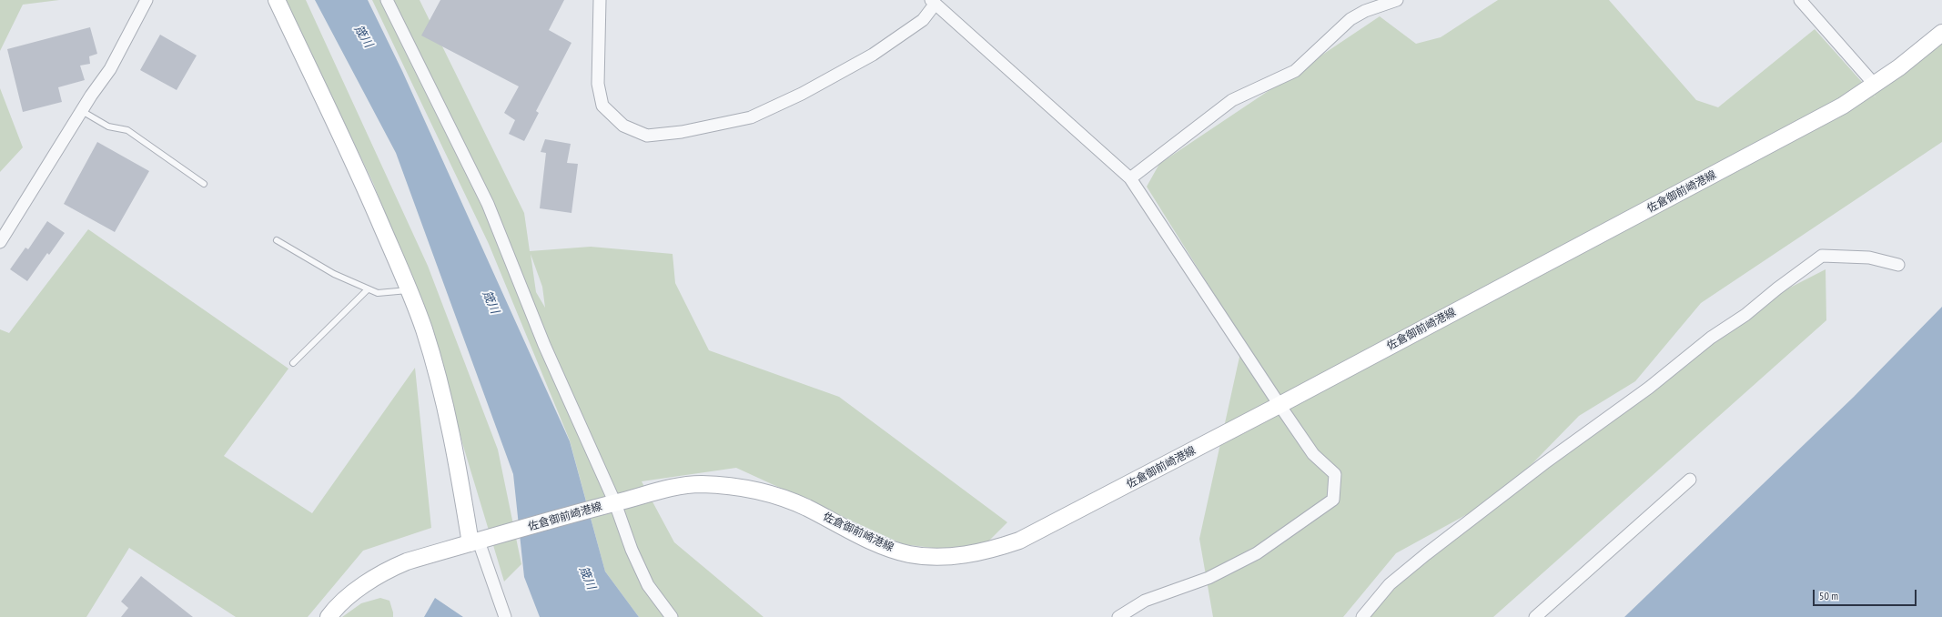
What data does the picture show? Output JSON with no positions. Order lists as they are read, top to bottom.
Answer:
{
  "streets": {
    "main road": ["佐倉御前崎港線"]
  },
  "water": ["筬川"],
  "scale_bar": "50 m"
}
